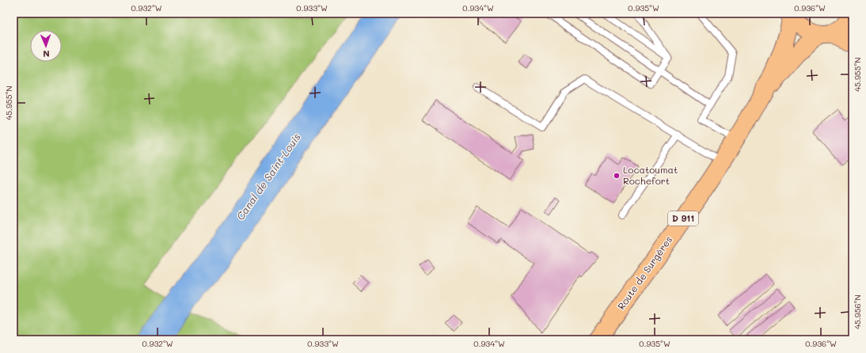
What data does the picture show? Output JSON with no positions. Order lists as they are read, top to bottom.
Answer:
{
  "streets": {
    "main road": ["D 911", "Route de Surgères"]
  },
  "crossings": [
    ["D 911", "Route de Surgères"]
  ],
  "water": ["Canal de Saint-Louis"],
  "places": ["Locatoumat Rochefort"],
  "north": "bottom",
  "coordinates": [
    "0.932°W",
    "0.933°W",
    "0.934°W",
    "0.935°W",
    "0.936°W",
    "45.955°N",
    "45.956°N"
  ]
}
